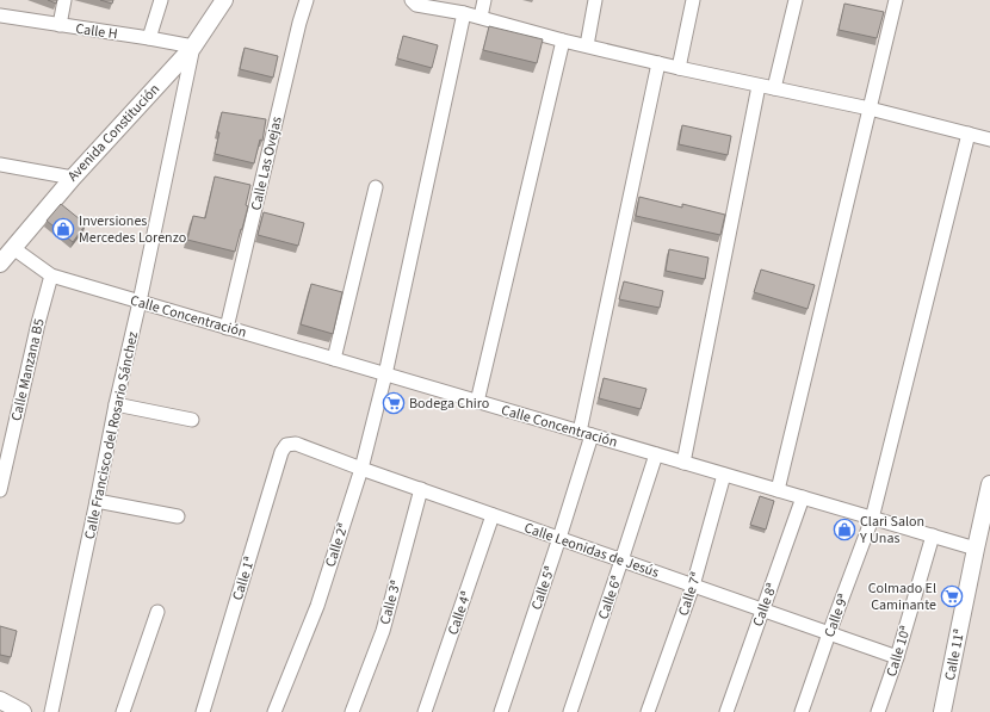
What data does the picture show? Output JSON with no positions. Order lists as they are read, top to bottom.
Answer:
{
  "streets": {
    "street": [
      "Calle H",
      "Avenida Constitución",
      "Calle Las Ovejas",
      "Calle Concentración",
      "Calle Manzana B5",
      "Calle Francisco del Rosario Sánchez",
      "Calle 2ª",
      "Calle Leonidas de Jesús",
      "Calle 1ª",
      "Calle 5ª",
      "Calle 7ª",
      "Calle 6ª",
      "Calle 3ª",
      "Calle 8ª",
      "Calle 4ª",
      "Calle 9ª",
      "Calle 10ª",
      "Calle 11ª"
    ]
  },
  "crossings": [
    ["Calle H", "Avenida Constitución"],
    ["Calle H", "Calle Francisco del Rosario Sánchez"],
    ["Avenida Constitución", "Calle Concentración"],
    ["Avenida Constitución", "Calle Francisco del Rosario Sánchez"],
    ["Calle Las Ovejas", "Calle Concentración"],
    ["Calle Concentración", "Calle Manzana B5"],
    ["Calle Concentración", "Calle Francisco del Rosario Sánchez"],
    ["Calle Concentración", "Calle 2ª"],
    ["Calle Concentración", "Calle 5ª"],
    ["Calle Concentración", "Calle 7ª"],
    ["Calle Concentración", "Calle 6ª"],
    ["Calle Concentración", "Calle 8ª"],
    ["Calle Concentración", "Calle 9ª"],
    ["Calle Concentración", "Calle 10ª"],
    ["Calle Concentración", "Calle 11ª"],
    ["Calle 2ª", "Calle Leonidas de Jesús"],
    ["Calle Leonidas de Jesús", "Calle 1ª"],
    ["Calle Leonidas de Jesús", "Calle 5ª"],
    ["Calle Leonidas de Jesús", "Calle 7ª"],
    ["Calle Leonidas de Jesús", "Calle 6ª"],
    ["Calle Leonidas de Jesús", "Calle 3ª"],
    ["Calle Leonidas de Jesús", "Calle 8ª"],
    ["Calle Leonidas de Jesús", "Calle 4ª"],
    ["Calle Leonidas de Jesús", "Calle 9ª"],
    ["Calle Leonidas de Jesús", "Calle 10ª"]
  ],
  "places": {
    "shop": ["Inversiones Mercedes Lorenzo", "Clari Salon Y Unas"],
    "supermarket": ["Bodega Chiro", "Colmado El Caminante"]
  }
}
